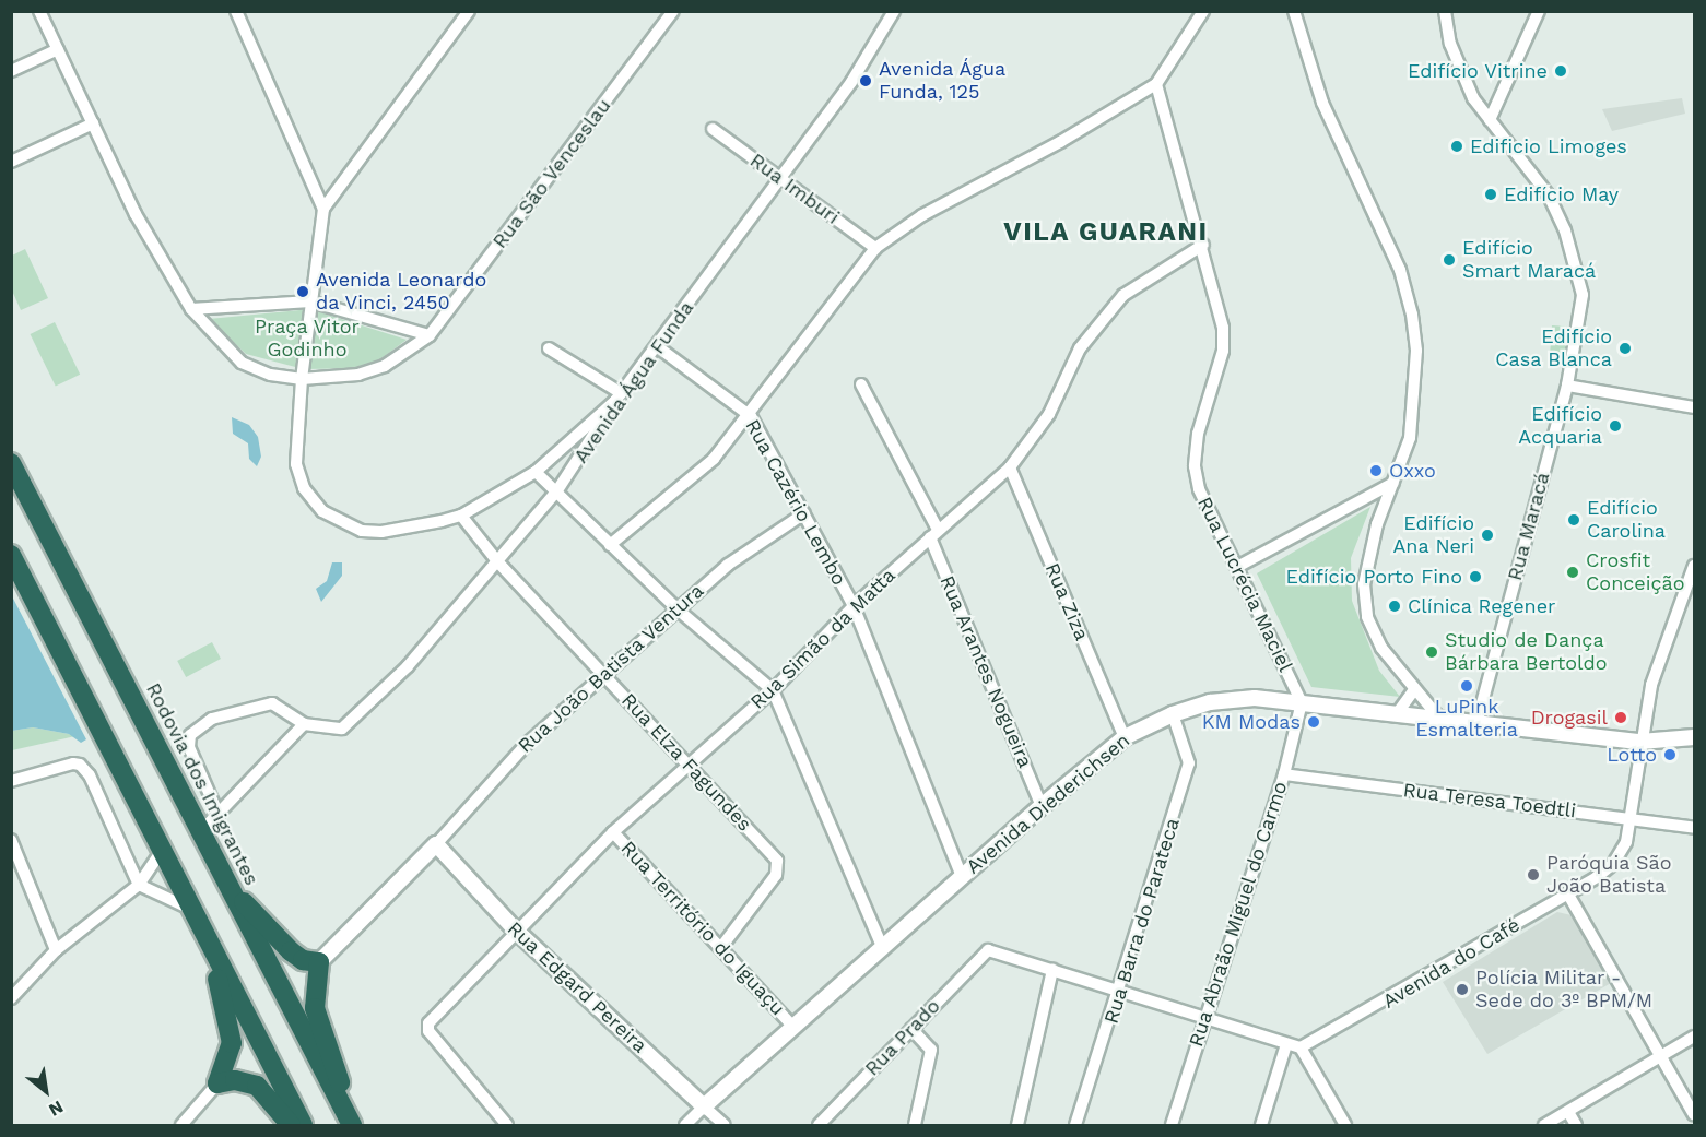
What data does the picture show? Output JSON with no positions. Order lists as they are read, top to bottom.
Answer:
{
  "streets": {
    "highway": ["Rodovia dos Imigrantes"],
    "street": [
      "Rua São Venceslau",
      "Rua Imburi",
      "Avenida Água Funda",
      "Rua Cazério Lembo",
      "Rua Maracá",
      "Rua Lucrécia Maciel",
      "Rua Ziza",
      "Rua Simão da Matta",
      "Rua João Batista Ventura",
      "Rua Arantes Nogueira",
      "Rua Elza Fagundes",
      "Rua Teresa Toedtli",
      "Avenida Diederichsen",
      "Rua Abraão Miguel do Carmo",
      "Rua Barra do Parateca",
      "Rua Território do Iguaçu",
      "Avenida do Café",
      "Rua Edgard Pereira",
      "Rua Prado"
    ]
  },
  "crossings": [
    ["Rua Imburi", "Avenida Água Funda"],
    ["Avenida Água Funda", "Rua Cazério Lembo"],
    ["Avenida Água Funda", "Rua Elza Fagundes"],
    ["Rua Cazério Lembo", "Rua Simão da Matta"],
    ["Rua Cazério Lembo", "Rua João Batista Ventura"],
    ["Rua Cazério Lembo", "Avenida Diederichsen"],
    ["Rua Maracá", "Avenida Diederichsen"],
    ["Rua Lucrécia Maciel", "Rua Simão da Matta"],
    ["Rua Lucrécia Maciel", "Avenida Diederichsen"],
    ["Rua Lucrécia Maciel", "Rua Abraão Miguel do Carmo"],
    ["Rua Ziza", "Rua Simão da Matta"],
    ["Rua Ziza", "Avenida Diederichsen"],
    ["Rua Simão da Matta", "Rua Arantes Nogueira"],
    ["Rua Simão da Matta", "Rua Elza Fagundes"],
    ["Rua Simão da Matta", "Rua Território do Iguaçu"],
    ["Rua Simão da Matta", "Rua Edgard Pereira"],
    ["Rua João Batista Ventura", "Rua Elza Fagundes"],
    ["Rua João Batista Ventura", "Rua Edgard Pereira"],
    ["Rua Arantes Nogueira", "Avenida Diederichsen"],
    ["Rua Elza Fagundes", "Rua Território do Iguaçu"],
    ["Rua Teresa Toedtli", "Rua Abraão Miguel do Carmo"],
    ["Rua Teresa Toedtli", "Avenida do Café"],
    ["Avenida Diederichsen", "Rua Abraão Miguel do Carmo"],
    ["Avenida Diederichsen", "Rua Barra do Parateca"],
    ["Avenida Diederichsen", "Rua Território do Iguaçu"],
    ["Avenida Diederichsen", "Avenida do Café"],
    ["Avenida Diederichsen", "Rua Edgard Pereira"]
  ],
  "districts": ["VILA GUARANI"],
  "parks": ["Praça Vitor Godinho"],
  "places": [
    "Edifício Vitrine",
    "Avenida Água Funda, 125",
    "Edificio Limoges",
    "Edifício May",
    "Edifício Smart Maracá",
    "Avenida Leonardo da Vinci, 2450",
    "Edifício Casa Blanca",
    "Edifício Acquaria",
    "Oxxo",
    "Edifício Carolina",
    "Edifício Ana Neri",
    "Crosfit Conceição",
    "Edifício Porto Fino",
    "Clínica Regener",
    "Studio de Dança Bárbara Bertoldo",
    "LuPink Esmalteria",
    "Drogasil",
    "KM Modas",
    "Lotto",
    "Paróquia São João Batista",
    "Polícia Militar - Sede do 3º BPM/M"
  ],
  "north": "bottom right"
}
